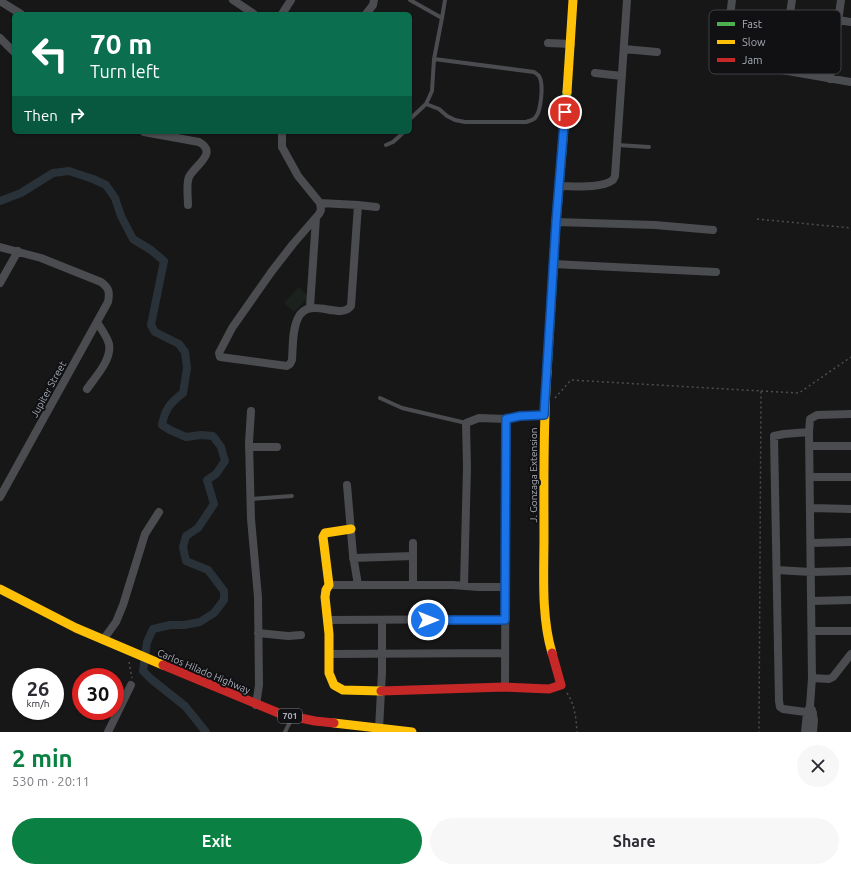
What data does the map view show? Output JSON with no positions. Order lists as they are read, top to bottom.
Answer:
{
  "streets": {
    "street": [
      "Jupiter Street",
      "J. Gonzaga Extension",
      "Carlos Hilado Highway",
      "701"
    ]
  },
  "legend": ["Fast", "Slow", "Jam"],
  "page": {
    "turn": ["70 m", "Turn left"],
    "then": "Then",
    "speed": "26 km/h",
    "limit": "30",
    "heading": ["2 min", "530 m · 20:11"],
    "buttons": ["Exit", "Share"]
  }
}
